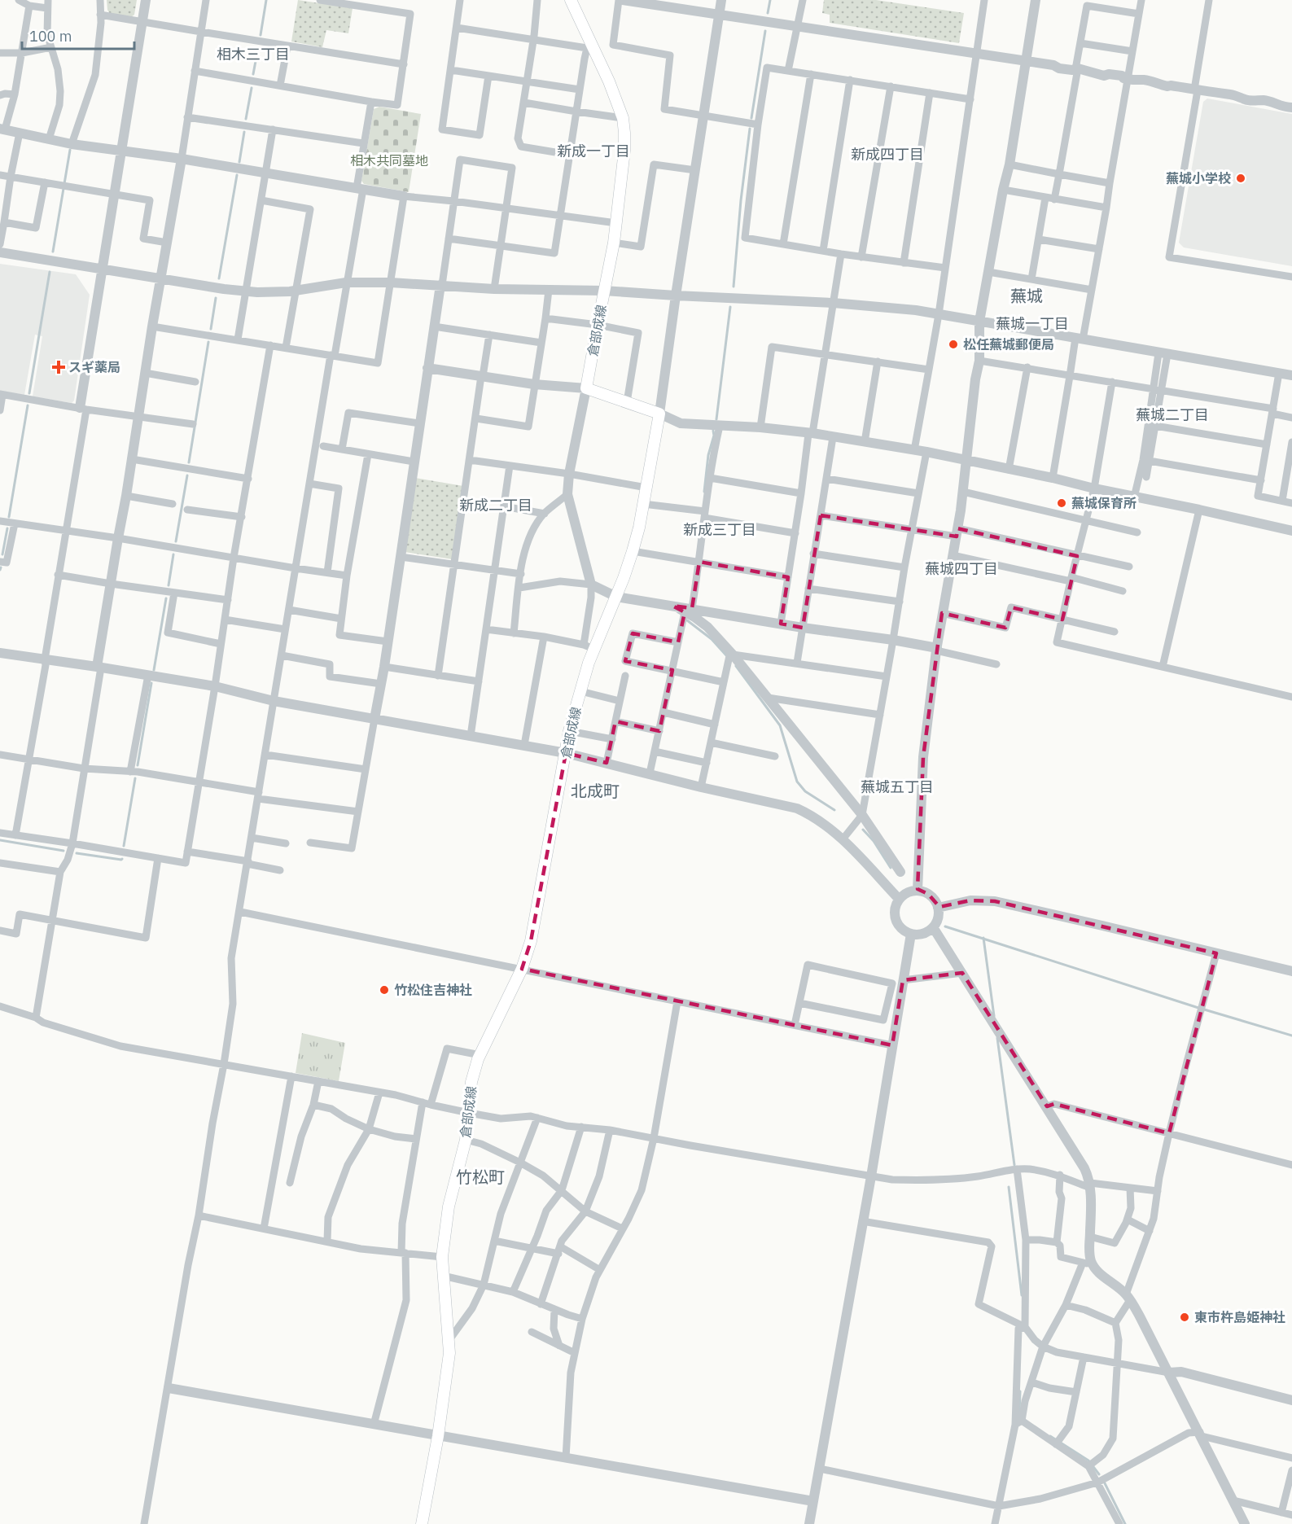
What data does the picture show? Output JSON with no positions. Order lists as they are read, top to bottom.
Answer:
{
  "streets": {
    "main road": ["倉部成線"]
  },
  "districts": [
    "相木三丁目",
    "新成一丁目",
    "新成四丁目",
    "蕪城",
    "蕪城一丁目",
    "蕪城二丁目",
    "新成二丁目",
    "新成三丁目",
    "蕪城四丁目",
    "蕪城五丁目",
    "北成町",
    "竹松町"
  ],
  "parks": ["相木共同墓地"],
  "places": {
    "other": [
      "蕪城小学校",
      "松任蕪城郵便局",
      "蕪城保育所",
      "竹松住吉神社",
      "東市杵島姫神社"
    ],
    "health": ["スギ薬局"]
  },
  "scale_bar": "100 m"
}
